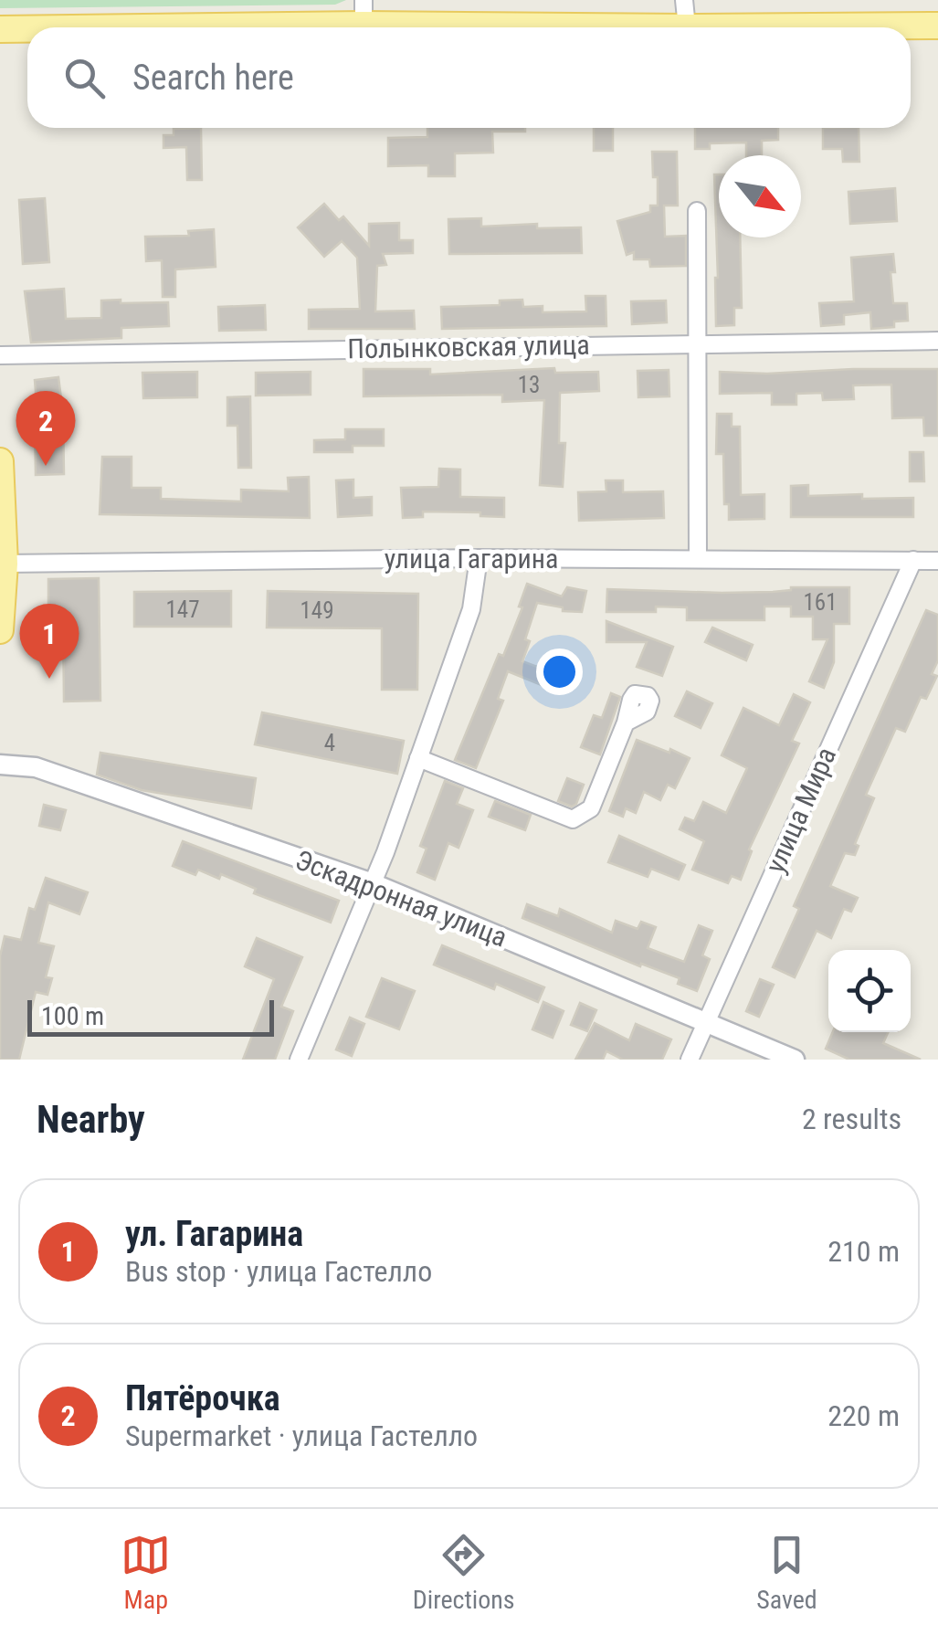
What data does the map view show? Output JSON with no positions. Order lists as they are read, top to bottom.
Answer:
{
  "streets": {
    "street": [
      "Полынковская улица",
      "улица Гагарина",
      "улица Мира",
      "Эскадронная улица"
    ]
  },
  "crossings": [
    ["улица Гагарина", "улица Мира"],
    ["улица Мира", "Эскадронная улица"]
  ],
  "house_numbers": [
    "13",
    "161",
    "147",
    "149",
    "4"
  ],
  "scale_bar": "100 m",
  "north": "bottom right",
  "page": {
    "search": "Search here",
    "pins": ["2", "1"],
    "scale": "100 m",
    "heading": ["Nearby", "2 results"],
    "list": [
      {
        "mark": "1",
        "name": "ул. Гагарина",
        "note": "Bus stop · улица Гастелло",
        "value": "210 m"
      },
      {
        "mark": "2",
        "name": "Пятёрочка",
        "note": "Supermarket · улица Гастелло",
        "value": "220 m"
      }
    ],
    "nav": ["Map", "Directions", "Saved"]
  }
}
